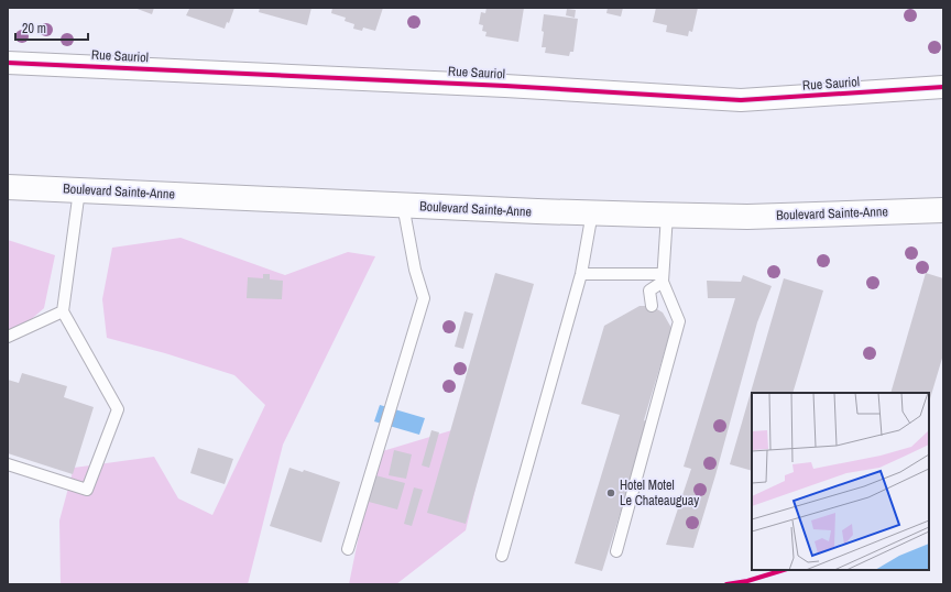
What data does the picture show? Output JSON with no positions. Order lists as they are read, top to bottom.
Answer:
{
  "streets": {
    "main road": ["Boulevard Sainte-Anne"],
    "street": ["Rue Sauriol"]
  },
  "places": ["Hotel Motel Le Chateauguay"],
  "scale_bar": "20 m"
}
